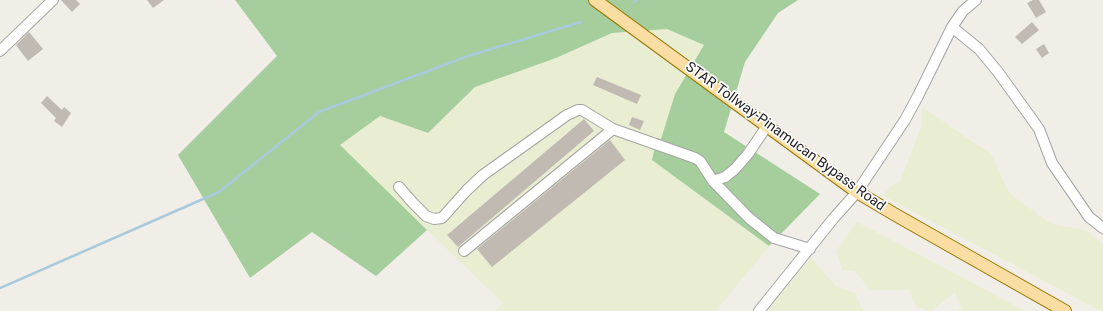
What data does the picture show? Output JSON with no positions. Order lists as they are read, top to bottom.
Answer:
{
  "streets": {
    "main road": ["STAR Tollway-Pinamucan Bypass Road"]
  }
}
